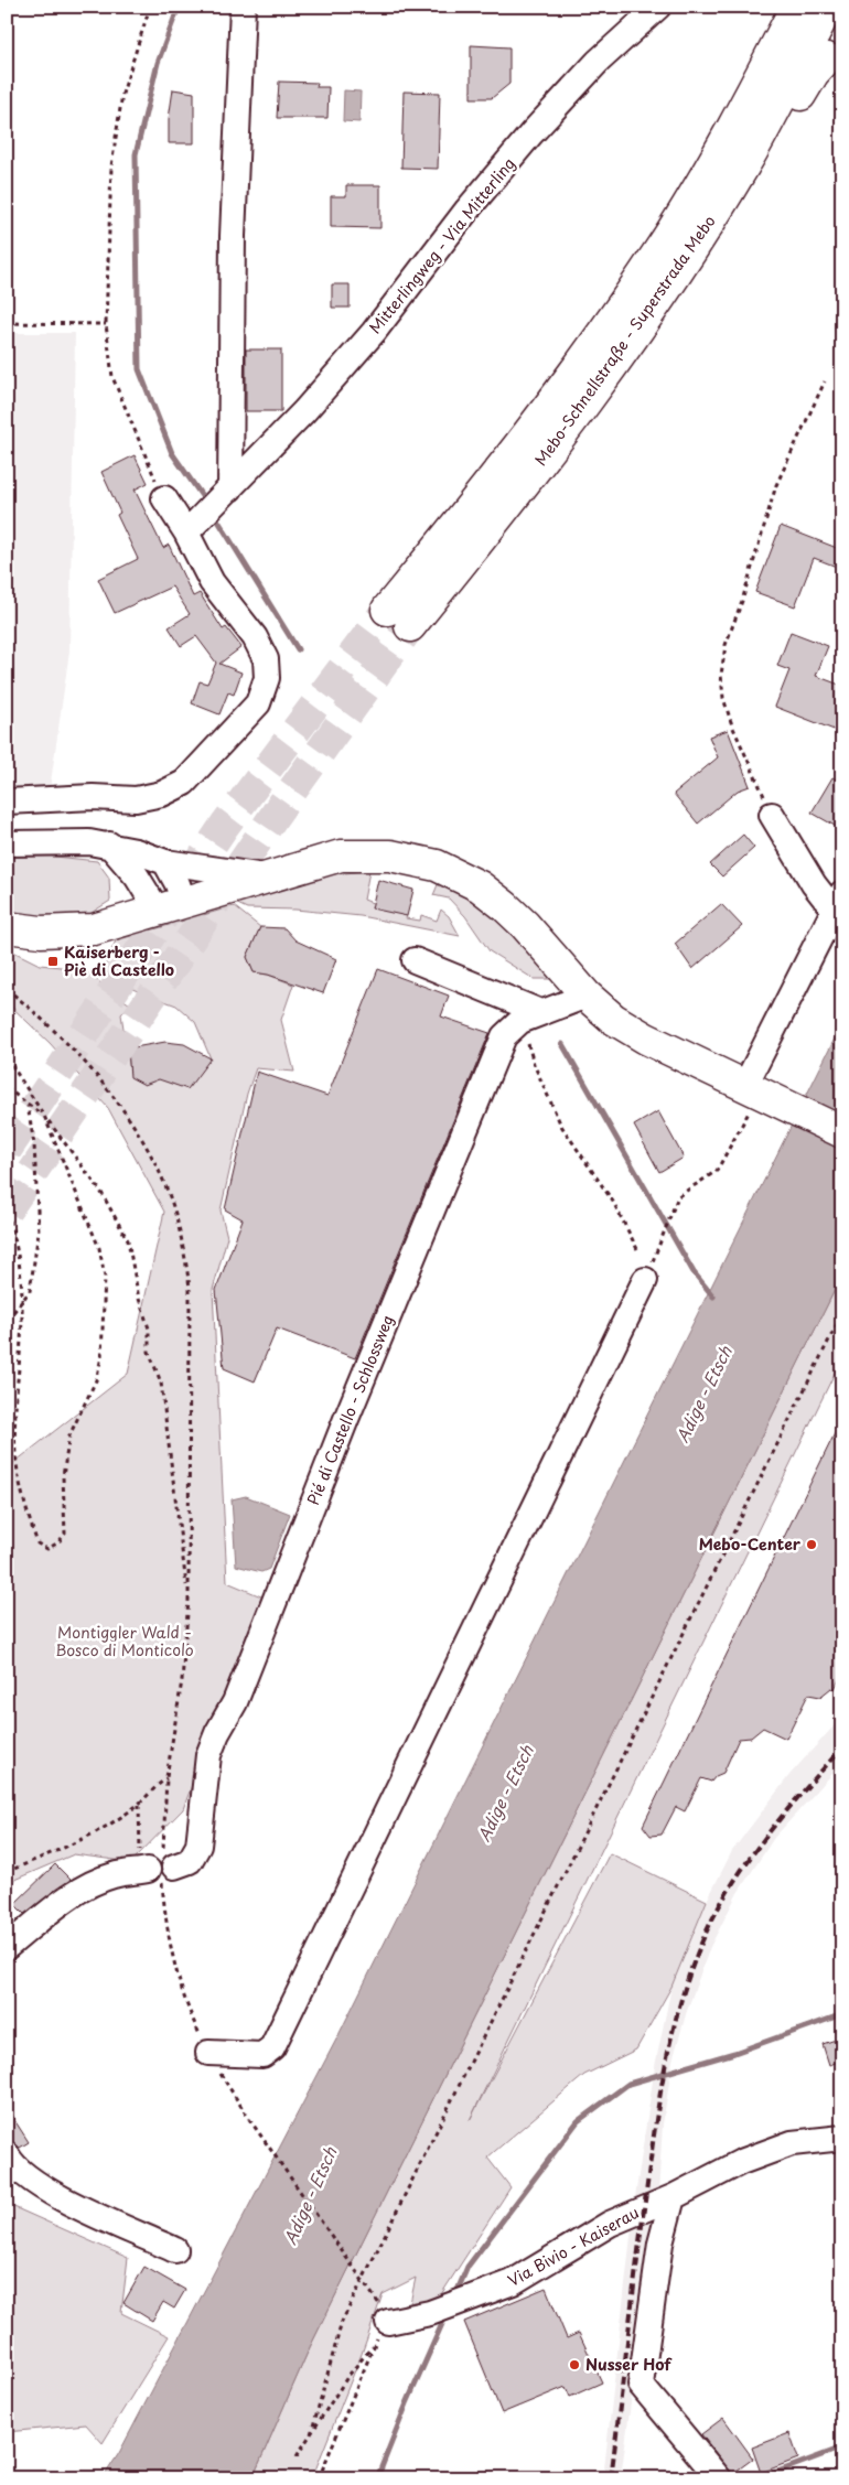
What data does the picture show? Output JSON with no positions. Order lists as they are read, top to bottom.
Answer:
{
  "streets": {
    "main road": ["Mebo-Schnellstraße - Superstrada Mebo"],
    "street": ["Mitterlingweg - Via Mitterling", "Pié di Castello - Schlossweg", "Via Bivio - Kaiserau"]
  },
  "water": ["Adige - Etsch"],
  "parks": ["Montiggler Wald - Bosco di Monticolo"],
  "places": {
    "transit": ["Kaiserberg - Piè di Castello"],
    "other": ["Mebo-Center", "Nusser Hof"]
  }
}
